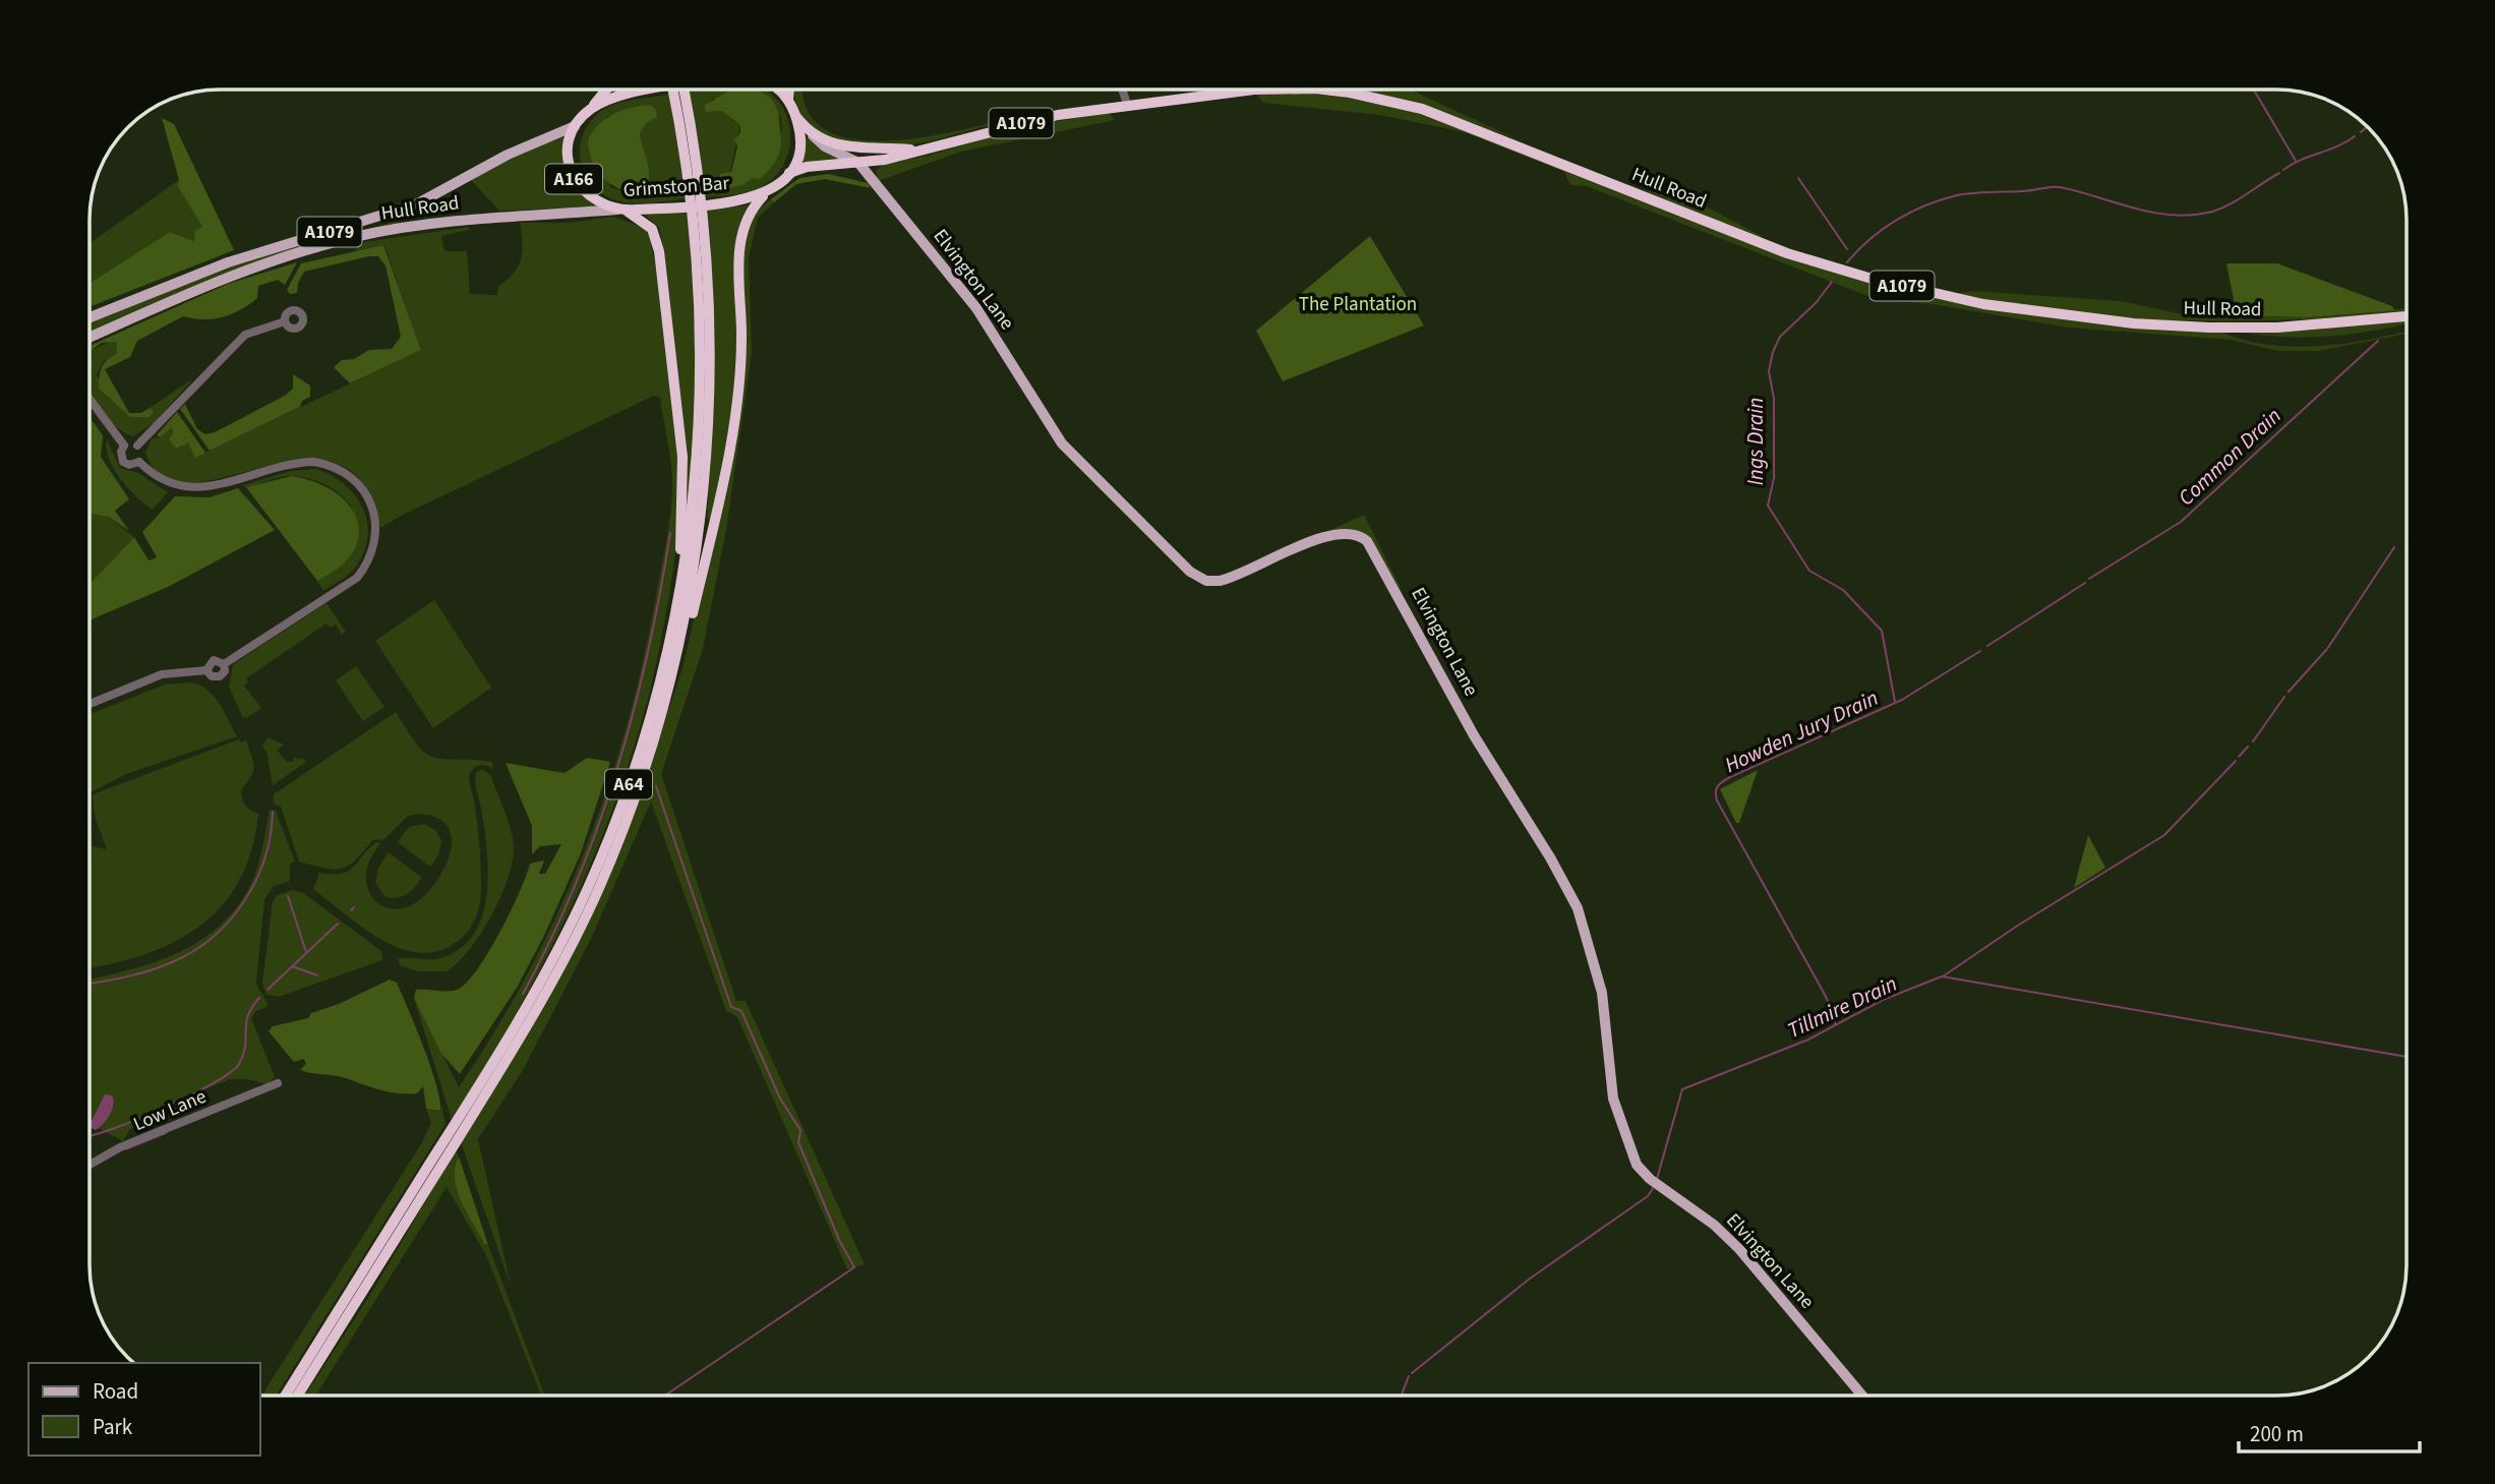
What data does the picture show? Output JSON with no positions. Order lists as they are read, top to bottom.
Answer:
{
  "streets": {
    "highway": [
      "A1079",
      "A166",
      "Grimston Bar",
      "Hull Road",
      "A64"
    ],
    "main road": ["Elvington Lane"],
    "street": ["Low Lane"]
  },
  "crossings": [
    ["Grimston Bar", "Hull Road"],
    ["Hull Road", "Elvington Lane"]
  ],
  "water": [
    "Ings Drain",
    "Common Drain",
    "Howden Jury Drain",
    "Tillmire Drain"
  ],
  "parks": ["The Plantation"],
  "legend": ["Road", "Park"],
  "scale_bar": "200 m"
}
